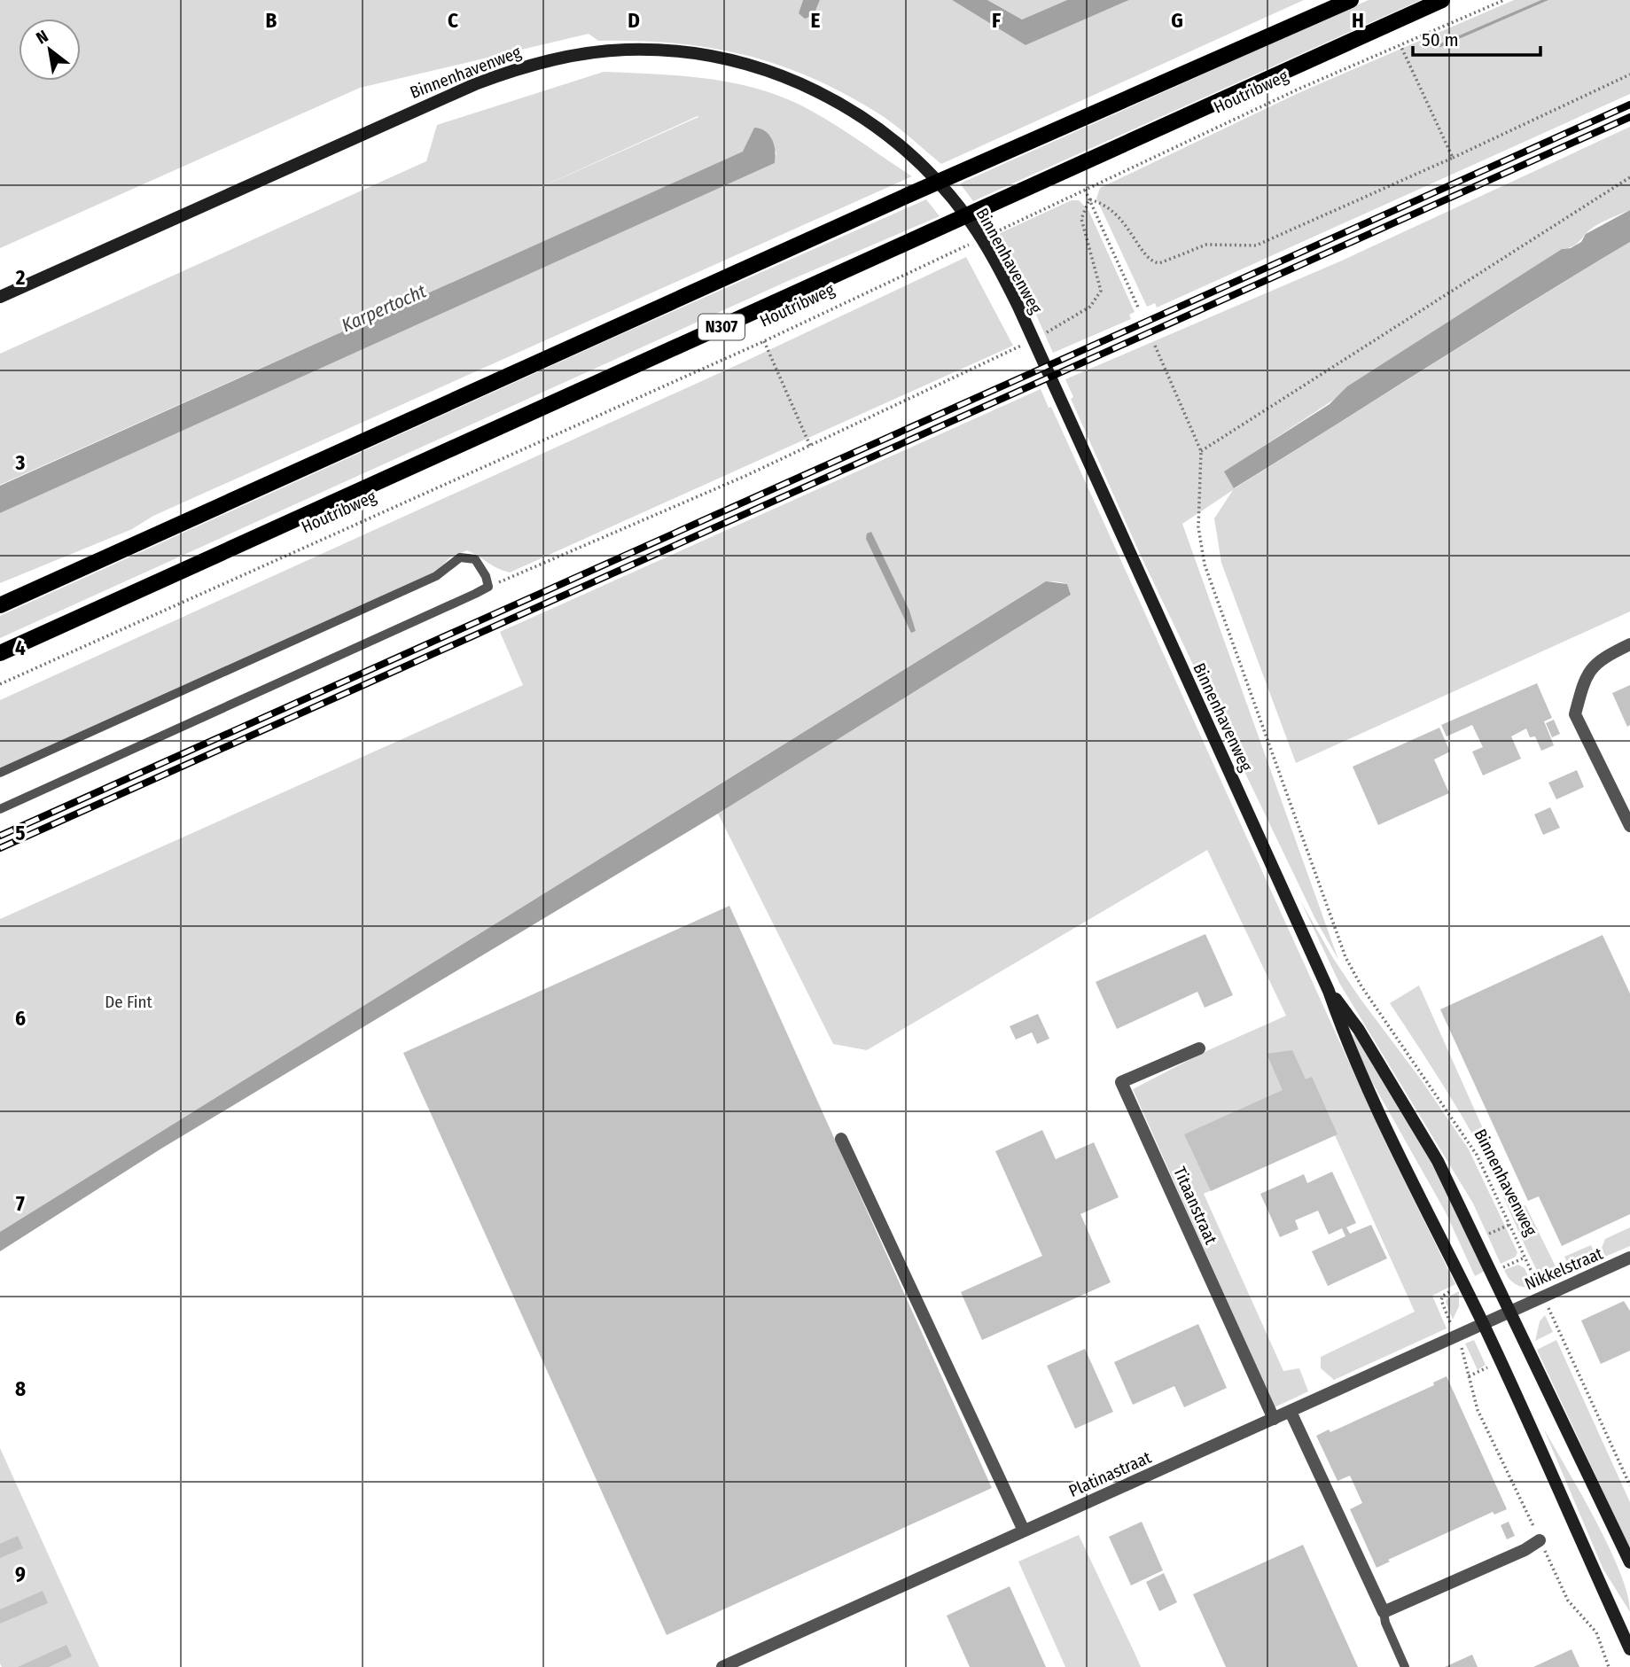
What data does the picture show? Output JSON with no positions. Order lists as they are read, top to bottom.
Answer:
{
  "streets": {
    "main road": ["Binnenhavenweg", "Houtribweg", "N307"],
    "street": ["Titaanstraat", "Nikkelstraat", "Platinastraat"]
  },
  "crossings": [
    ["Binnenhavenweg", "Nikkelstraat"],
    ["Binnenhavenweg", "Platinastraat"],
    ["Titaanstraat", "Platinastraat"],
    ["Nikkelstraat", "Platinastraat"]
  ],
  "water": ["Karpertocht"],
  "parks": ["De Fint"],
  "scale_bar": "50 m",
  "north": "top left",
  "grid": {
    "columns": [
      "B",
      "C",
      "D",
      "E",
      "F",
      "G",
      "H"
    ],
    "rows": [
      "2",
      "3",
      "4",
      "5",
      "6",
      "7",
      "8",
      "9"
    ]
  }
}
